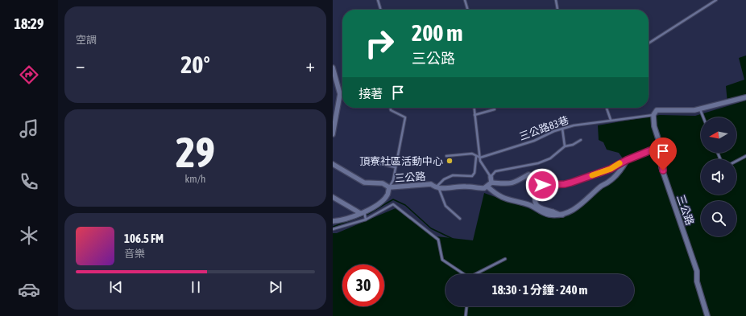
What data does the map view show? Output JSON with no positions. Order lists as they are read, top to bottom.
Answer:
{
  "streets": {
    "street": ["三公路"],
    "lane": ["三公路83巷"]
  },
  "crossings": [
    ["三公路83巷", "三公路"]
  ],
  "places": ["頂寮社區活動中心"],
  "north": "left",
  "page": {
    "tabs": "18:29",
    "tile": [
      "空調",
      ["29", "km/h"]
    ],
    "turn": ["200 m", "三公路"],
    "heat": ["−", "20°", "+"],
    "then": "接著",
    "song": ["106.5 FM", "音樂"],
    "limit": "30",
    "trip": "18:30 · 1 分鐘 · 240 m"
  }
}
